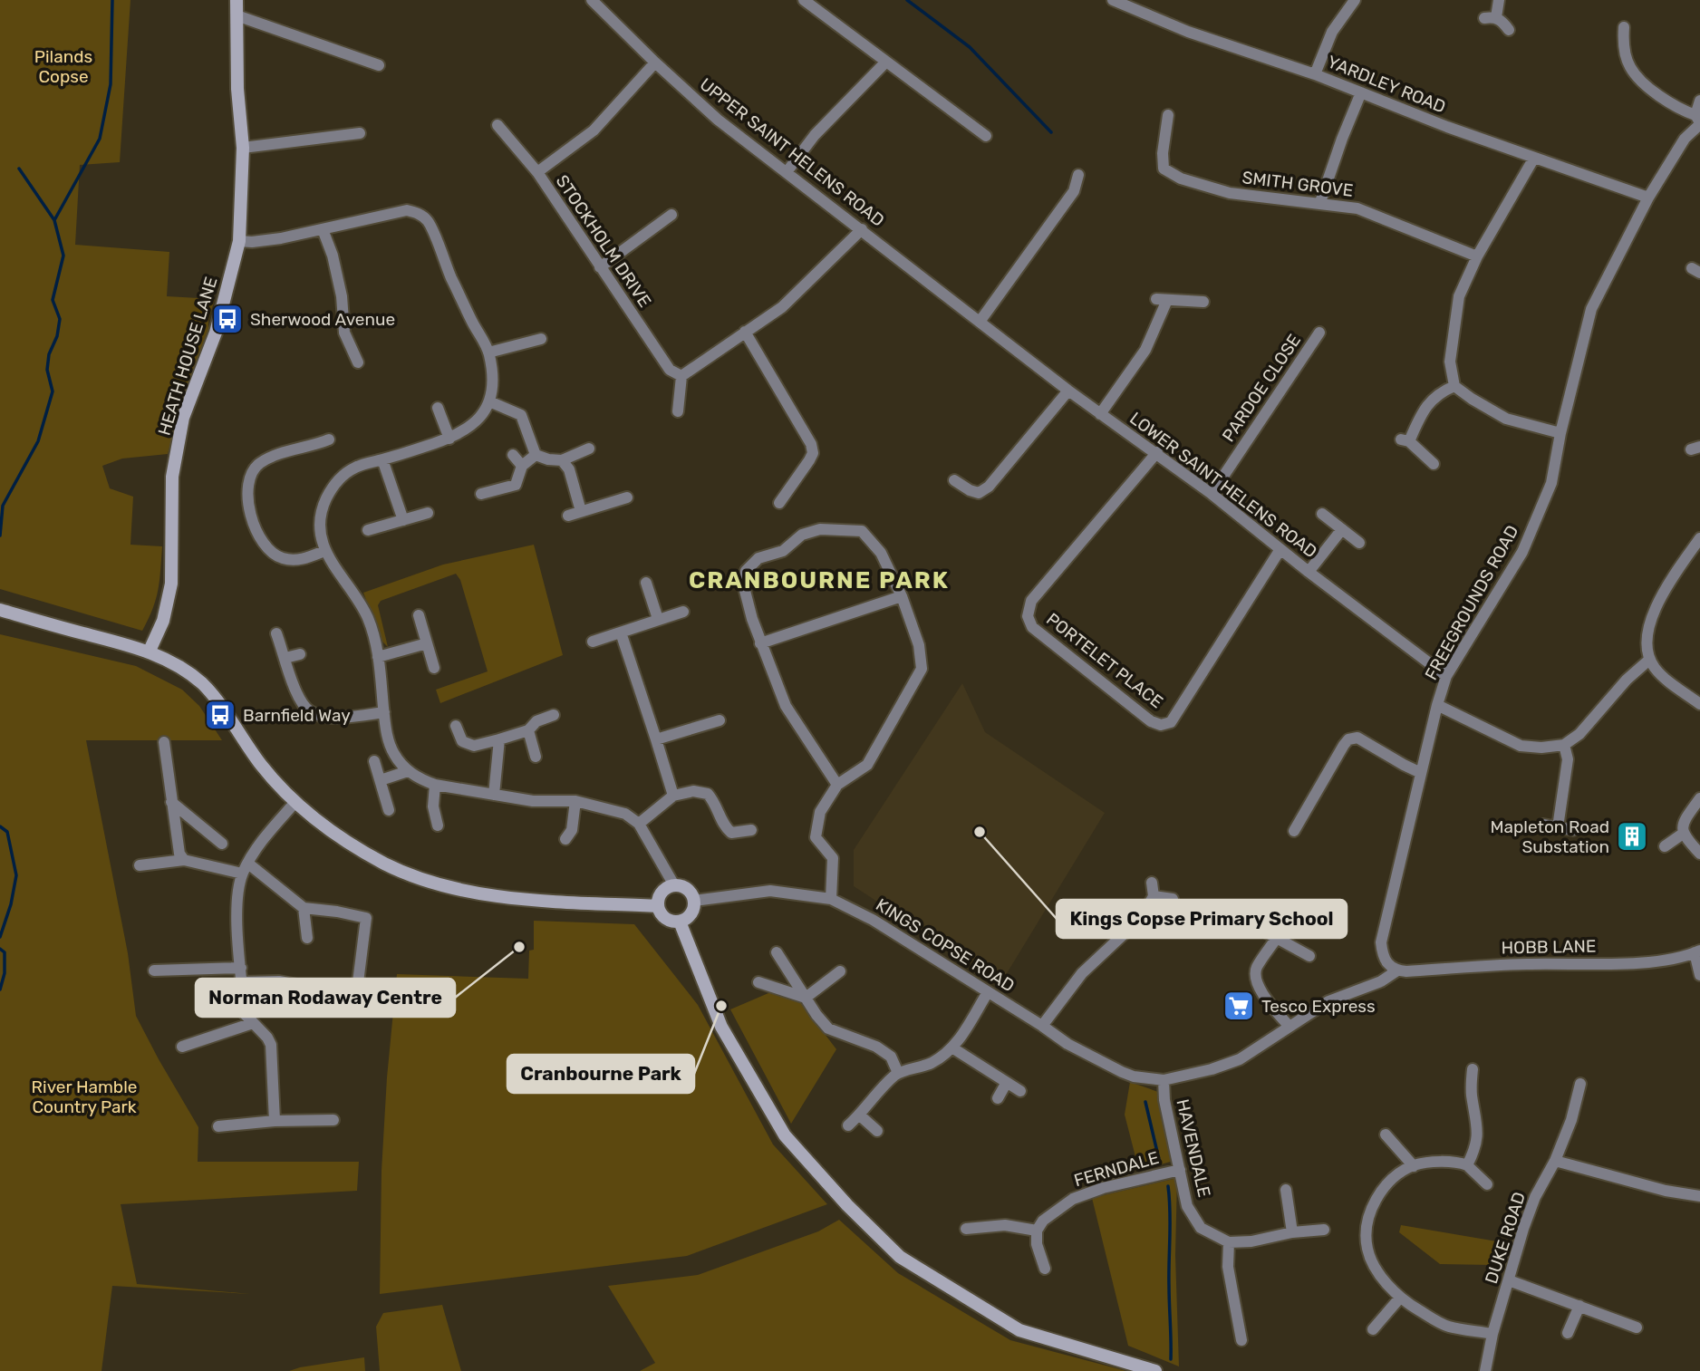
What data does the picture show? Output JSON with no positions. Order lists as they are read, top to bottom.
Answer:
{
  "streets": {
    "street": [
      "YARDLEY ROAD",
      "UPPER SAINT HELENS ROAD",
      "SMITH GROVE",
      "STOCKHOLM DRIVE",
      "HEATH HOUSE LANE",
      "PARDOE CLOSE",
      "LOWER SAINT HELENS ROAD",
      "FREEGROUNDS ROAD",
      "PORTELET PLACE",
      "KINGS COPSE ROAD",
      "HOBB LANE",
      "HAVENDALE",
      "FERNDALE",
      "DUKE ROAD"
    ]
  },
  "crossings": [
    ["YARDLEY ROAD", "FREEGROUNDS ROAD"],
    ["UPPER SAINT HELENS ROAD", "STOCKHOLM DRIVE"],
    ["UPPER SAINT HELENS ROAD", "LOWER SAINT HELENS ROAD"],
    ["PARDOE CLOSE", "LOWER SAINT HELENS ROAD"],
    ["LOWER SAINT HELENS ROAD", "FREEGROUNDS ROAD"],
    ["LOWER SAINT HELENS ROAD", "PORTELET PLACE"],
    ["FREEGROUNDS ROAD", "HOBB LANE"],
    ["KINGS COPSE ROAD", "HAVENDALE"],
    ["HAVENDALE", "FERNDALE"]
  ],
  "districts": ["CRANBOURNE PARK"],
  "parks": ["Pilands Copse", "River Hamble Country Park"],
  "places": {
    "bus stop": ["Sherwood Avenue", "Barnfield Way"],
    "other": ["Kings Copse Primary School", "Norman Rodaway Centre", "Cranbourne Park"],
    "building": ["Mapleton Road Substation"],
    "supermarket": ["Tesco Express"]
  }
}
